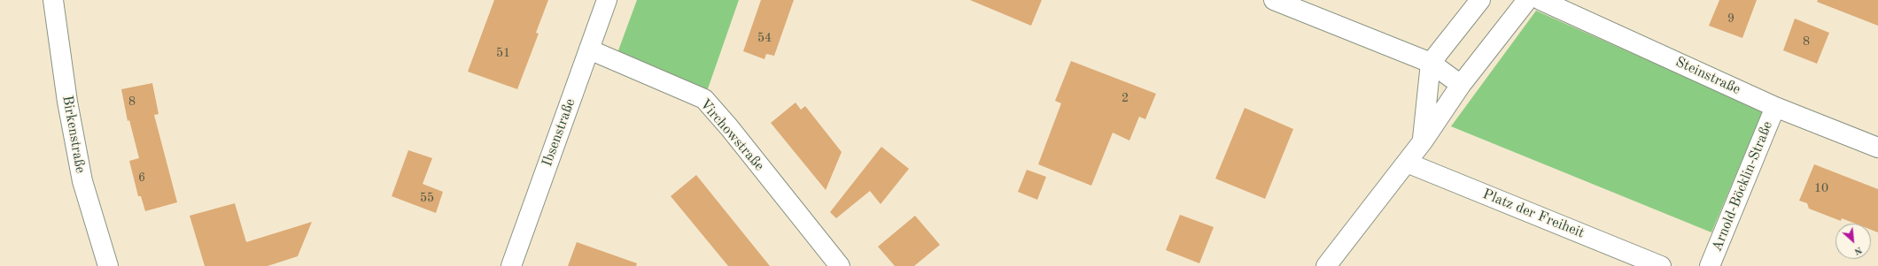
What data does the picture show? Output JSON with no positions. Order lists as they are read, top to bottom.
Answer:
{
  "streets": {
    "street": [
      "Steinstraße",
      "Ibsenstraße",
      "Birkenstraße",
      "Virchowstraße",
      "Arnold-Böcklin-Straße",
      "Platz der Freiheit"
    ]
  },
  "crossings": [
    ["Steinstraße", "Arnold-Böcklin-Straße"],
    ["Ibsenstraße", "Virchowstraße"]
  ],
  "house_numbers": [
    "9",
    "54",
    "8",
    "51",
    "2",
    "8",
    "6",
    "10",
    "55"
  ],
  "north": "bottom right"
}
